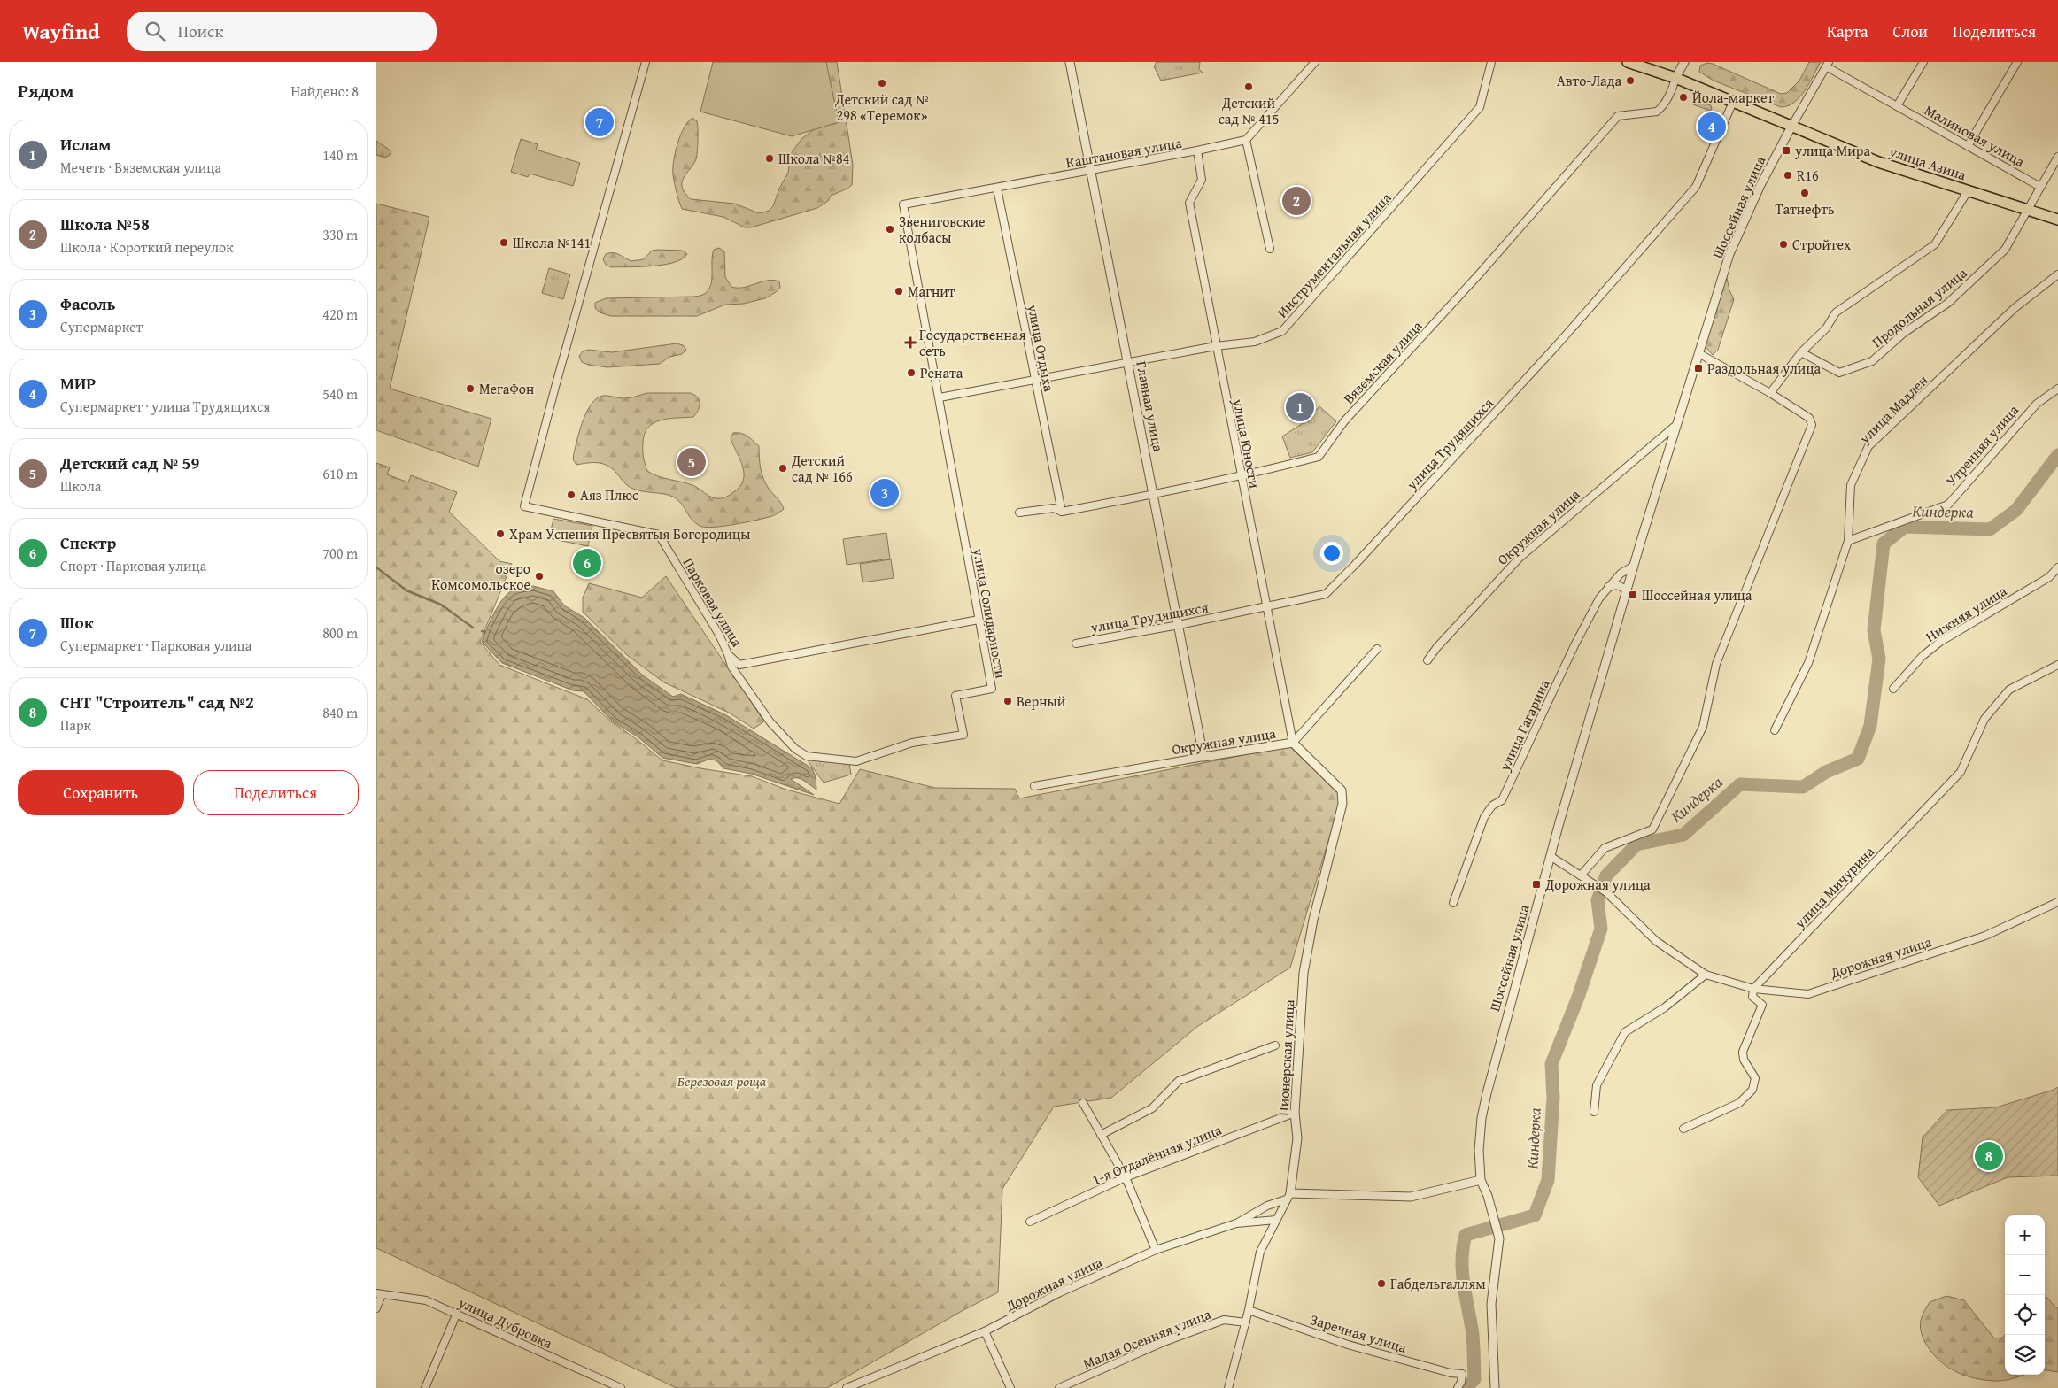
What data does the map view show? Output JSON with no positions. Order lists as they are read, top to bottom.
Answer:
{
  "streets": {
    "main road": ["улица Азина"],
    "street": [
      "Малиновая улица",
      "Каштановая улица",
      "Шоссейная улица",
      "Инструментальная улица",
      "Продольная улица",
      "улица Отдыха",
      "Вяземская улица",
      "Главная улица",
      "улица Мадлен",
      "улица Юности",
      "улица Трудящихся",
      "Утренняя улица",
      "Окружная улица",
      "Парковая улица",
      "улица Солидарности",
      "Нижняя улица",
      "улица Гагарина",
      "улица Мичурина",
      "Дорожная улица",
      "Пионерская улица",
      "1-я Отдалённая улица",
      "улица Дубровка",
      "Заречная улица",
      "Малая Осенняя улица"
    ]
  },
  "crossings": [
    ["Малиновая улица", "Продольная улица"],
    ["Каштановая улица", "улица Отдыха"],
    ["Каштановая улица", "Главная улица"],
    ["Каштановая улица", "улица Юности"],
    ["Каштановая улица", "улица Солидарности"],
    ["улица Азина", "Шоссейная улица"],
    ["улица Азина", "Продольная улица"],
    ["Шоссейная улица", "Окружная улица"],
    ["Шоссейная улица", "улица Гагарина"],
    ["Шоссейная улица", "Дорожная улица"],
    ["Инструментальная улица", "улица Отдыха"],
    ["Инструментальная улица", "Главная улица"],
    ["Инструментальная улица", "улица Юности"],
    ["Инструментальная улица", "улица Солидарности"],
    ["улица Отдыха", "Вяземская улица"],
    ["Вяземская улица", "Главная улица"],
    ["Вяземская улица", "улица Юности"],
    ["Главная улица", "улица Трудящихся"],
    ["Главная улица", "Окружная улица"],
    ["улица Мадлен", "Утренняя улица"],
    ["улица Юности", "улица Трудящихся"],
    ["улица Юности", "Окружная улица"],
    ["улица Юности", "Пионерская улица"],
    ["Окружная улица", "Пионерская улица"],
    ["Парковая улица", "улица Солидарности"],
    ["улица Мичурина", "Дорожная улица"],
    ["Дорожная улица", "Пионерская улица"],
    ["Пионерская улица", "1-я Отдалённая улица"],
    ["Пионерская улица", "Заречная улица"],
    ["Пионерская улица", "Малая Осенняя улица"]
  ],
  "water": ["Киндерка"],
  "parks": ["Березовая роща"],
  "places": {
    "other": [
      "Авто-Лада",
      "Детский сад № 298 «Теремок»",
      "Детский сад № 415",
      "Йола-маркет",
      "Школа №84",
      "R16",
      "Татнефть",
      "Звениговские колбасы",
      "Школа №141",
      "Стройтех",
      "Магнит",
      "Рената",
      "МегаФон",
      "Детский сад № 166",
      "Аяз Плюс",
      "Храм Успения Пресвятыя Богородицы",
      "озеро Комсомольское",
      "Верный",
      "Габдельгаллям"
    ],
    "transit": [
      "улица Мира",
      "Раздольная улица",
      "Шоссейная улица",
      "Дорожная улица"
    ],
    "health": ["Государственная сеть"]
  },
  "page": {
    "header": "Wayfind",
    "search": "Поиск",
    "nav": ["Карта", "Слои", "Поделиться"],
    "heading": ["Рядом", "Найдено: 8"],
    "pins": [
      "7",
      "4",
      "2",
      "1",
      "5",
      "3",
      "6",
      "8"
    ],
    "list": [
      {
        "mark": "1",
        "name": "Ислам",
        "note": "Мечеть · Вяземская улица",
        "value": "140 m"
      },
      {
        "mark": "2",
        "name": "Школа №58",
        "note": "Школа · Короткий переулок",
        "value": "330 m"
      },
      {
        "mark": "3",
        "name": "Фасоль",
        "note": "Супермаркет",
        "value": "420 m"
      },
      {
        "mark": "4",
        "name": "МИР",
        "note": "Супермаркет · улица Трудящихся",
        "value": "540 m"
      },
      {
        "mark": "5",
        "name": "Детский сад № 59",
        "note": "Школа",
        "value": "610 m"
      },
      {
        "mark": "6",
        "name": "Спектр",
        "note": "Спорт · Парковая улица",
        "value": "700 m"
      },
      {
        "mark": "7",
        "name": "Шок",
        "note": "Супермаркет · Парковая улица",
        "value": "800 m"
      },
      {
        "mark": "8",
        "name": "СНТ \"Строитель\" сад №2",
        "note": "Парк",
        "value": "840 m"
      }
    ],
    "buttons": ["Сохранить", "Поделиться"],
    "map_buttons": ["+", "−"]
  }
}
